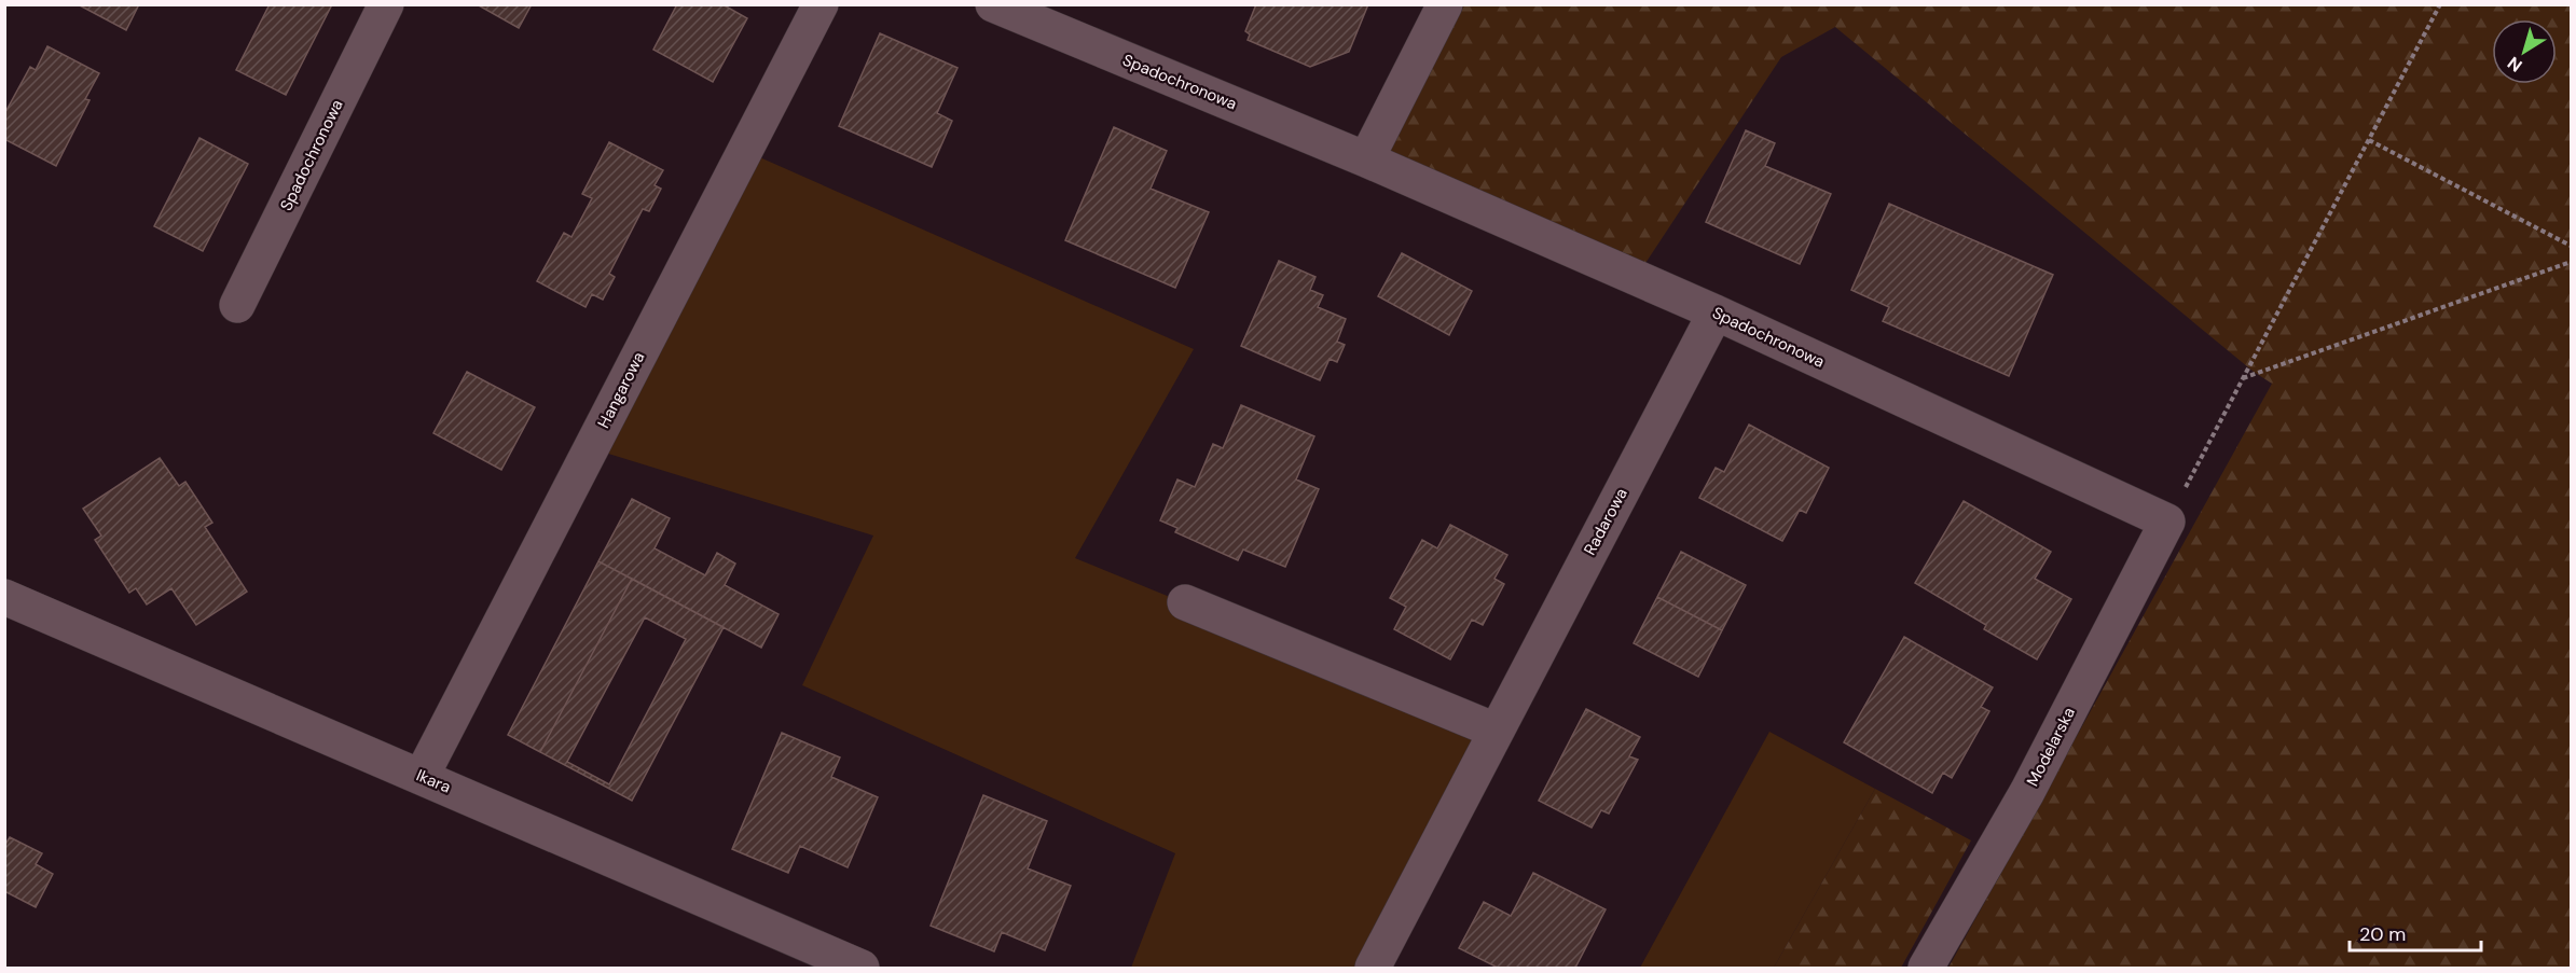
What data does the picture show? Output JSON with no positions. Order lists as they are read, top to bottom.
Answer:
{
  "streets": {
    "street": [
      "Spadochronowa",
      "Hangarowa",
      "Radarowa",
      "Modelarska",
      "Ikara"
    ]
  },
  "crossings": [
    ["Spadochronowa", "Radarowa"],
    ["Spadochronowa", "Modelarska"],
    ["Hangarowa", "Ikara"]
  ],
  "scale_bar": "20 m",
  "north": "bottom left"
}
